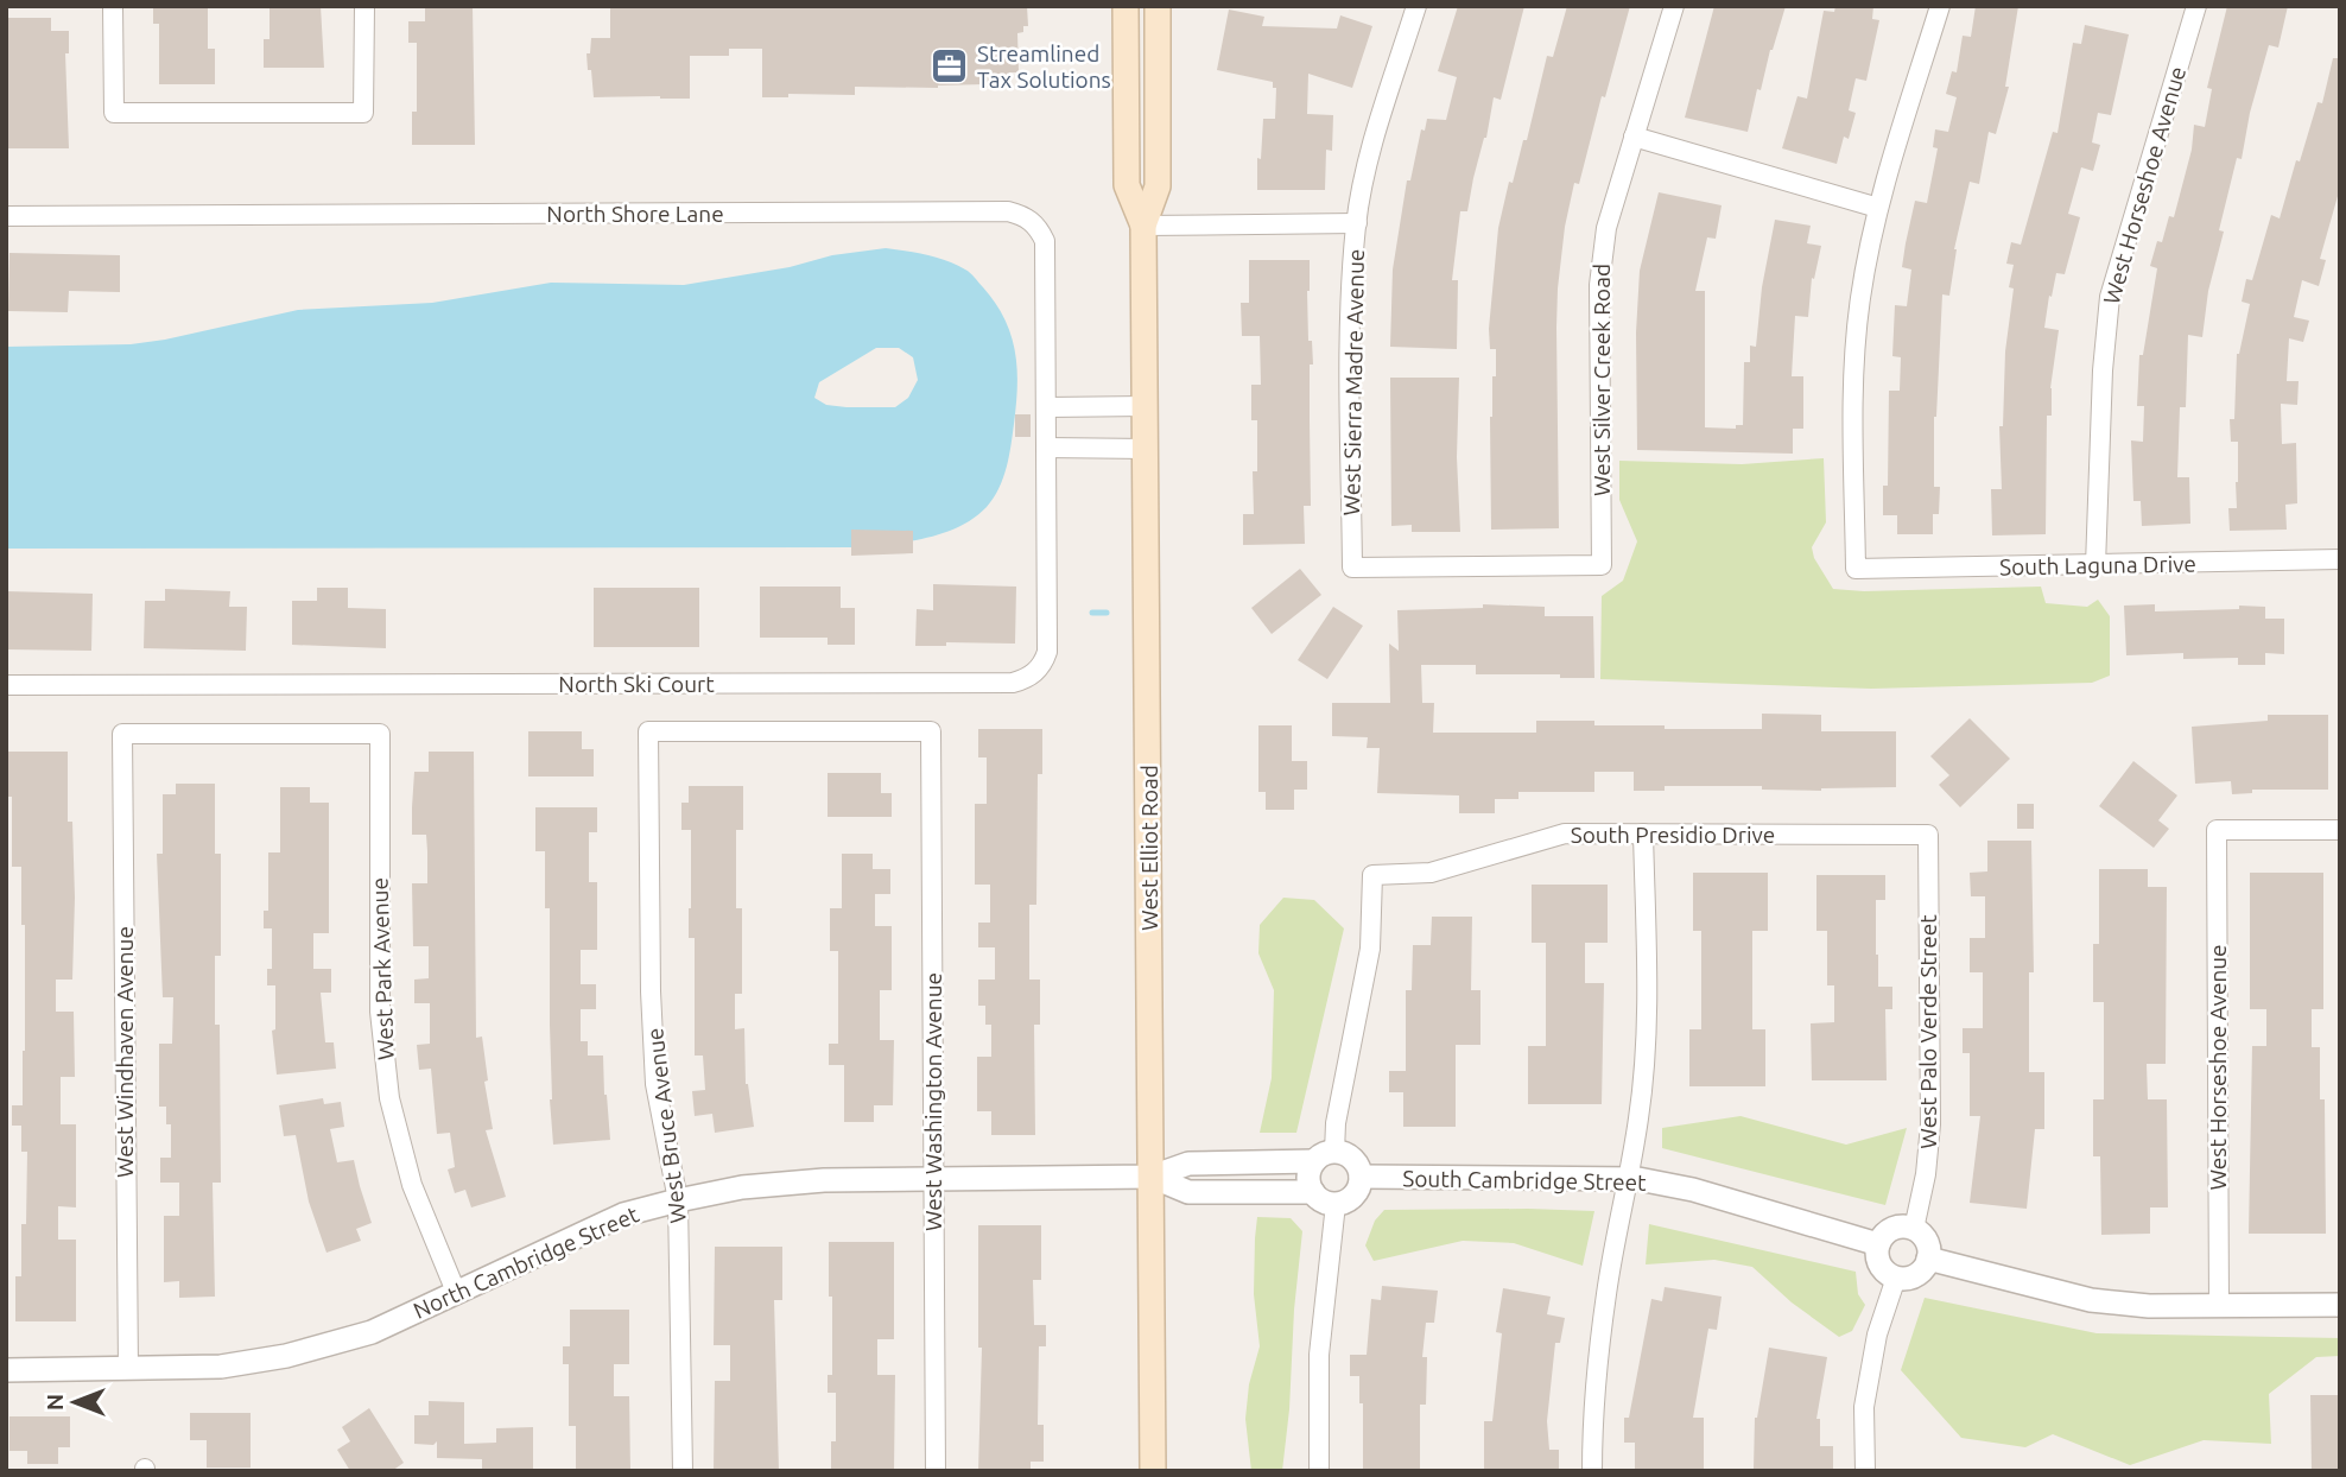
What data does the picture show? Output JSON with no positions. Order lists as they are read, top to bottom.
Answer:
{
  "streets": {
    "main road": ["West Elliot Road"],
    "street": [
      "West Horseshoe Avenue",
      "North Shore Lane",
      "West Silver Creek Road",
      "West Sierra Madre Avenue",
      "South Laguna Drive",
      "North Ski Court",
      "South Presidio Drive",
      "West Park Avenue",
      "West Palo Verde Street",
      "West Windhaven Avenue",
      "West Washington Avenue",
      "West Bruce Avenue",
      "South Cambridge Street",
      "North Cambridge Street"
    ]
  },
  "crossings": [
    ["West Horseshoe Avenue", "South Laguna Drive"],
    ["North Shore Lane", "North Ski Court"],
    ["West Silver Creek Road", "West Sierra Madre Avenue"],
    ["South Presidio Drive", "West Palo Verde Street"],
    ["South Presidio Drive", "South Cambridge Street"],
    ["West Elliot Road", "North Cambridge Street"],
    ["West Park Avenue", "West Windhaven Avenue"],
    ["West Park Avenue", "North Cambridge Street"],
    ["West Palo Verde Street", "South Cambridge Street"],
    ["West Windhaven Avenue", "North Cambridge Street"],
    ["West Washington Avenue", "West Bruce Avenue"],
    ["West Washington Avenue", "North Cambridge Street"],
    ["West Bruce Avenue", "North Cambridge Street"]
  ],
  "places": {
    "office": ["Streamlined Tax Solutions"]
  },
  "north": "left"
}
